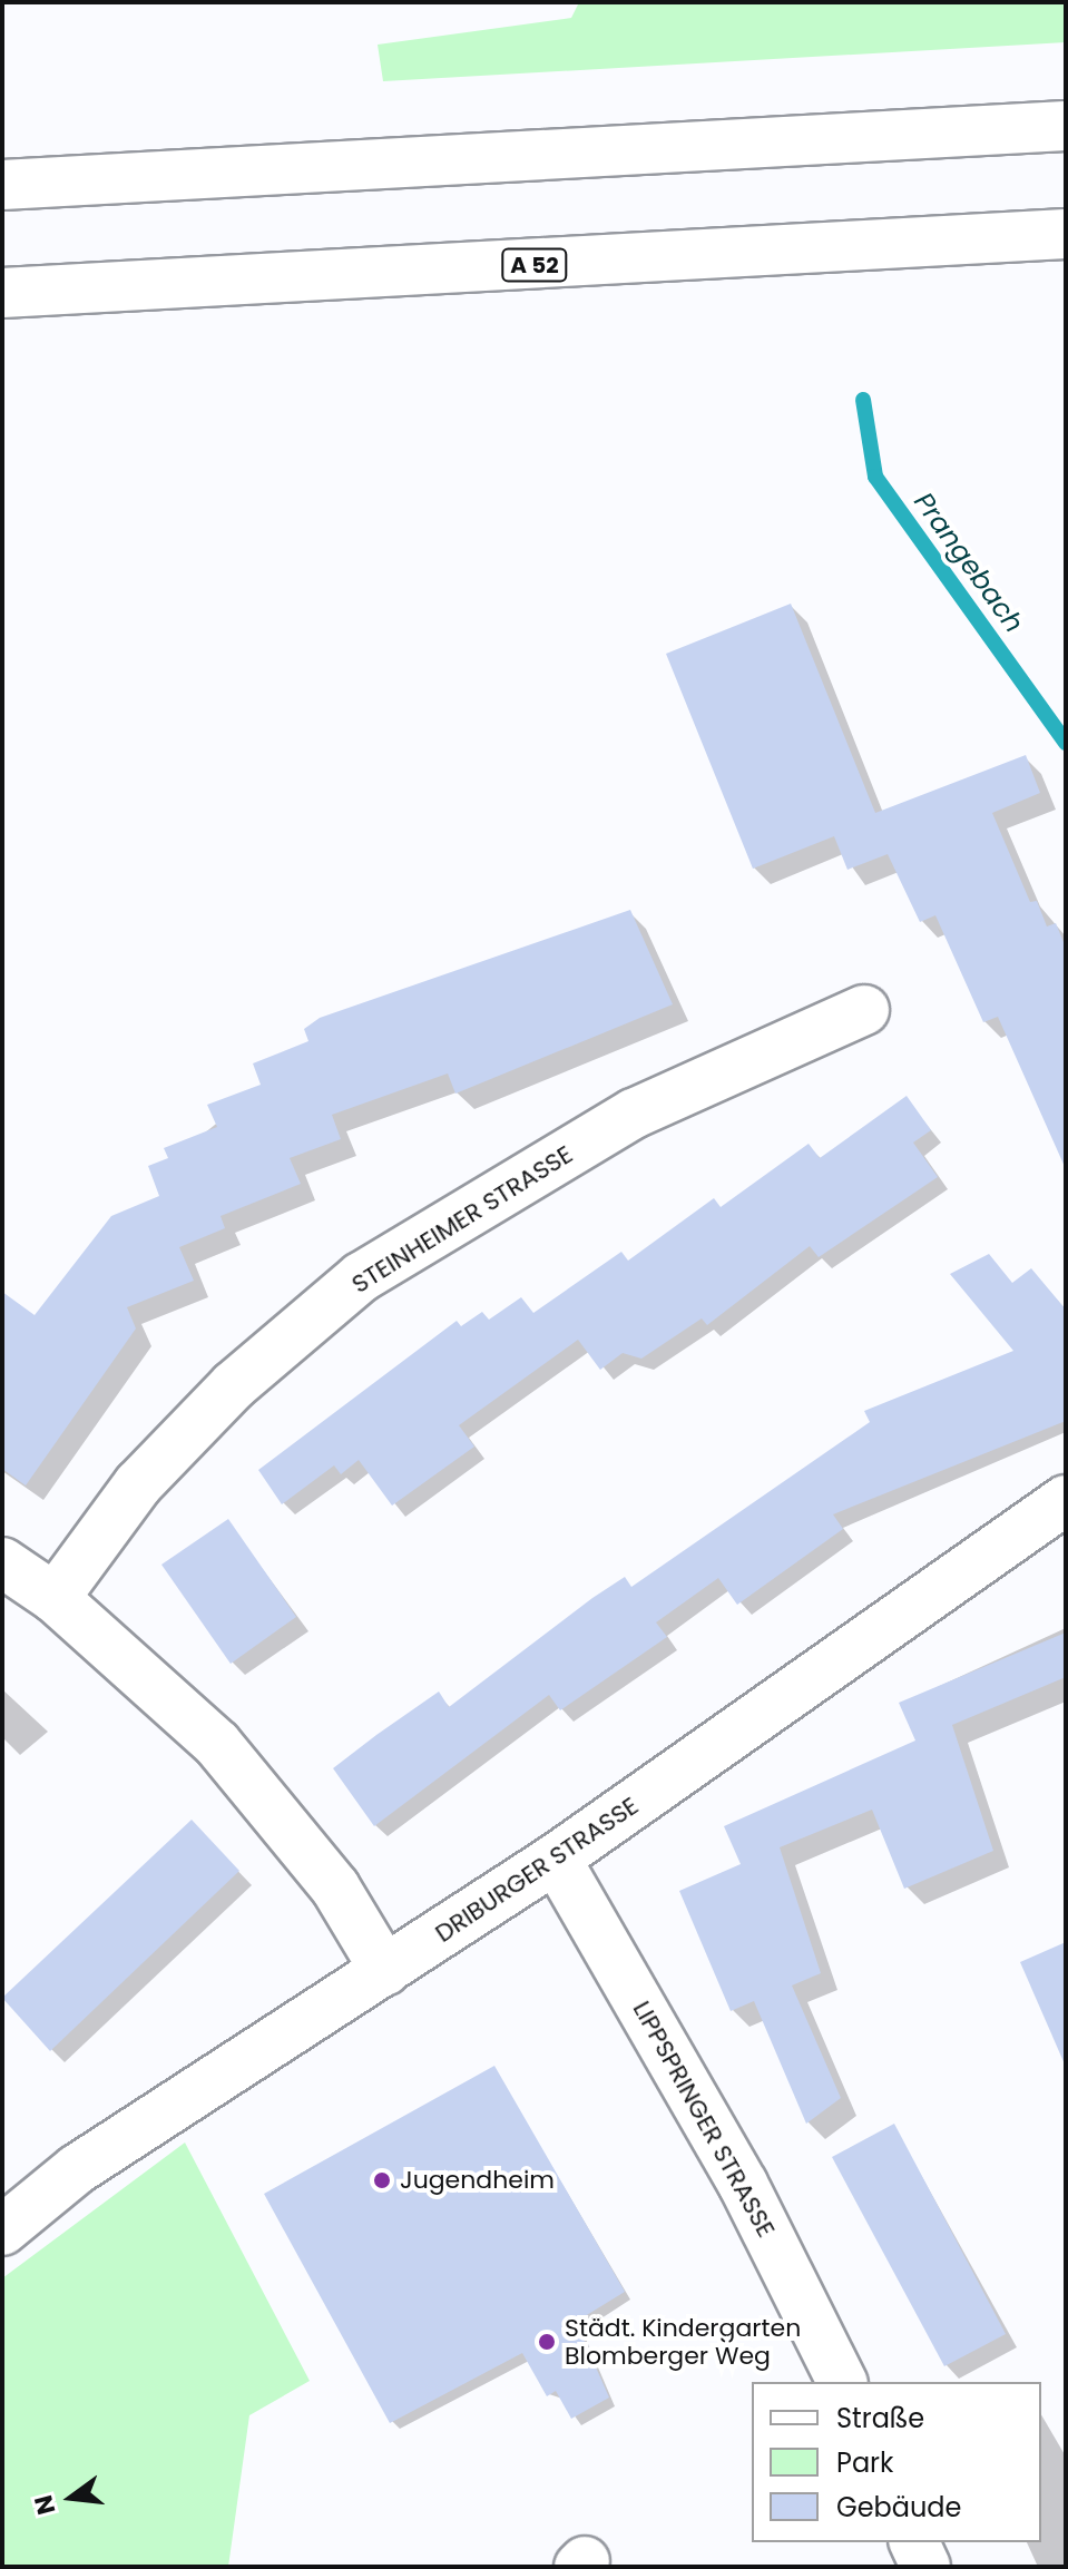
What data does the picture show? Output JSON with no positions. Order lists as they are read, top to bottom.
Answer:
{
  "streets": {
    "main road": [
      "A 52",
      "STEINHEIMER STRASSE",
      "DRIBURGER STRASSE",
      "LIPPSPRINGER STRASSE"
    ]
  },
  "crossings": [
    ["DRIBURGER STRASSE", "LIPPSPRINGER STRASSE"]
  ],
  "water": ["Prangebach"],
  "places": ["Jugendheim", "Städt. Kindergarten Blomberger Weg"],
  "legend": ["Straße", "Park", "Gebäude"],
  "north": "left"
}
